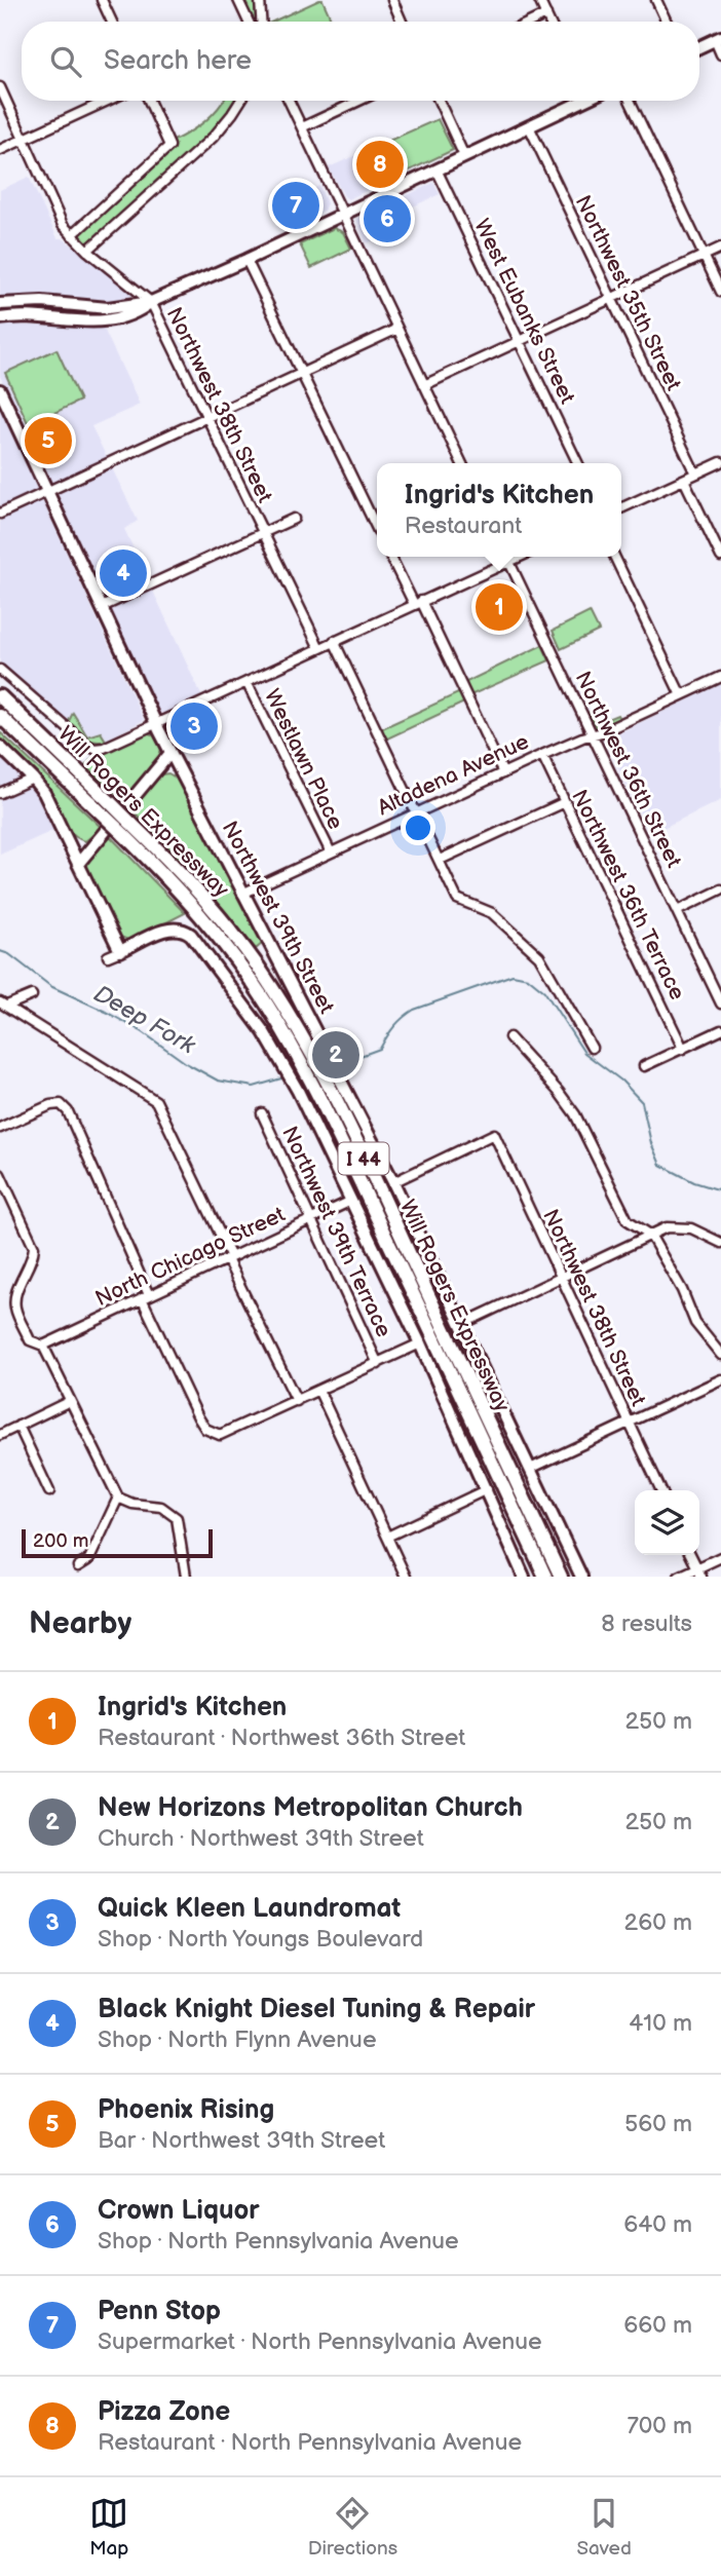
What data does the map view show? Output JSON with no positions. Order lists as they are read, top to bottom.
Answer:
{
  "streets": {
    "highway": ["Will Rogers Expressway", "I 44"],
    "main road": ["Northwest 39th Street"],
    "street": [
      "Northwest 35th Street",
      "West Eubanks Street",
      "Northwest 38th Street",
      "Westlawn Place",
      "Northwest 36th Street",
      "Altadena Avenue",
      "Northwest 36th Terrace",
      "Northwest 39th Terrace",
      "North Chicago Street"
    ]
  },
  "crossings": [
    ["Northwest 38th Street", "Northwest 39th Street"],
    ["Westlawn Place", "Altadena Avenue"],
    ["Northwest 36th Street", "Altadena Avenue"],
    ["Altadena Avenue", "Northwest 36th Terrace"],
    ["Altadena Avenue", "Northwest 39th Street"],
    ["Northwest 39th Terrace", "North Chicago Street"]
  ],
  "water": ["Deep Fork"],
  "scale_bar": "200 m",
  "page": {
    "search": "Search here",
    "pins": [
      "8",
      "7",
      "6",
      "5",
      "4",
      "1",
      "3",
      "2"
    ],
    "popup": ["Ingrid's Kitchen", "Restaurant"],
    "scale": "200 m",
    "heading": ["Nearby", "8 results"],
    "list": [
      {
        "mark": "1",
        "name": "Ingrid's Kitchen",
        "note": "Restaurant · Northwest 36th Street",
        "value": "250 m"
      },
      {
        "mark": "2",
        "name": "New Horizons Metropolitan Church",
        "note": "Church · Northwest 39th Street",
        "value": "250 m"
      },
      {
        "mark": "3",
        "name": "Quick Kleen Laundromat",
        "note": "Shop · North Youngs Boulevard",
        "value": "260 m"
      },
      {
        "mark": "4",
        "name": "Black Knight Diesel Tuning & Repair",
        "note": "Shop · North Flynn Avenue",
        "value": "410 m"
      },
      {
        "mark": "5",
        "name": "Phoenix Rising",
        "note": "Bar · Northwest 39th Street",
        "value": "560 m"
      },
      {
        "mark": "6",
        "name": "Crown Liquor",
        "note": "Shop · North Pennsylvania Avenue",
        "value": "640 m"
      },
      {
        "mark": "7",
        "name": "Penn Stop",
        "note": "Supermarket · North Pennsylvania Avenue",
        "value": "660 m"
      },
      {
        "mark": "8",
        "name": "Pizza Zone",
        "note": "Restaurant · North Pennsylvania Avenue",
        "value": "700 m"
      }
    ],
    "nav": ["Map", "Directions", "Saved"]
  }
}
